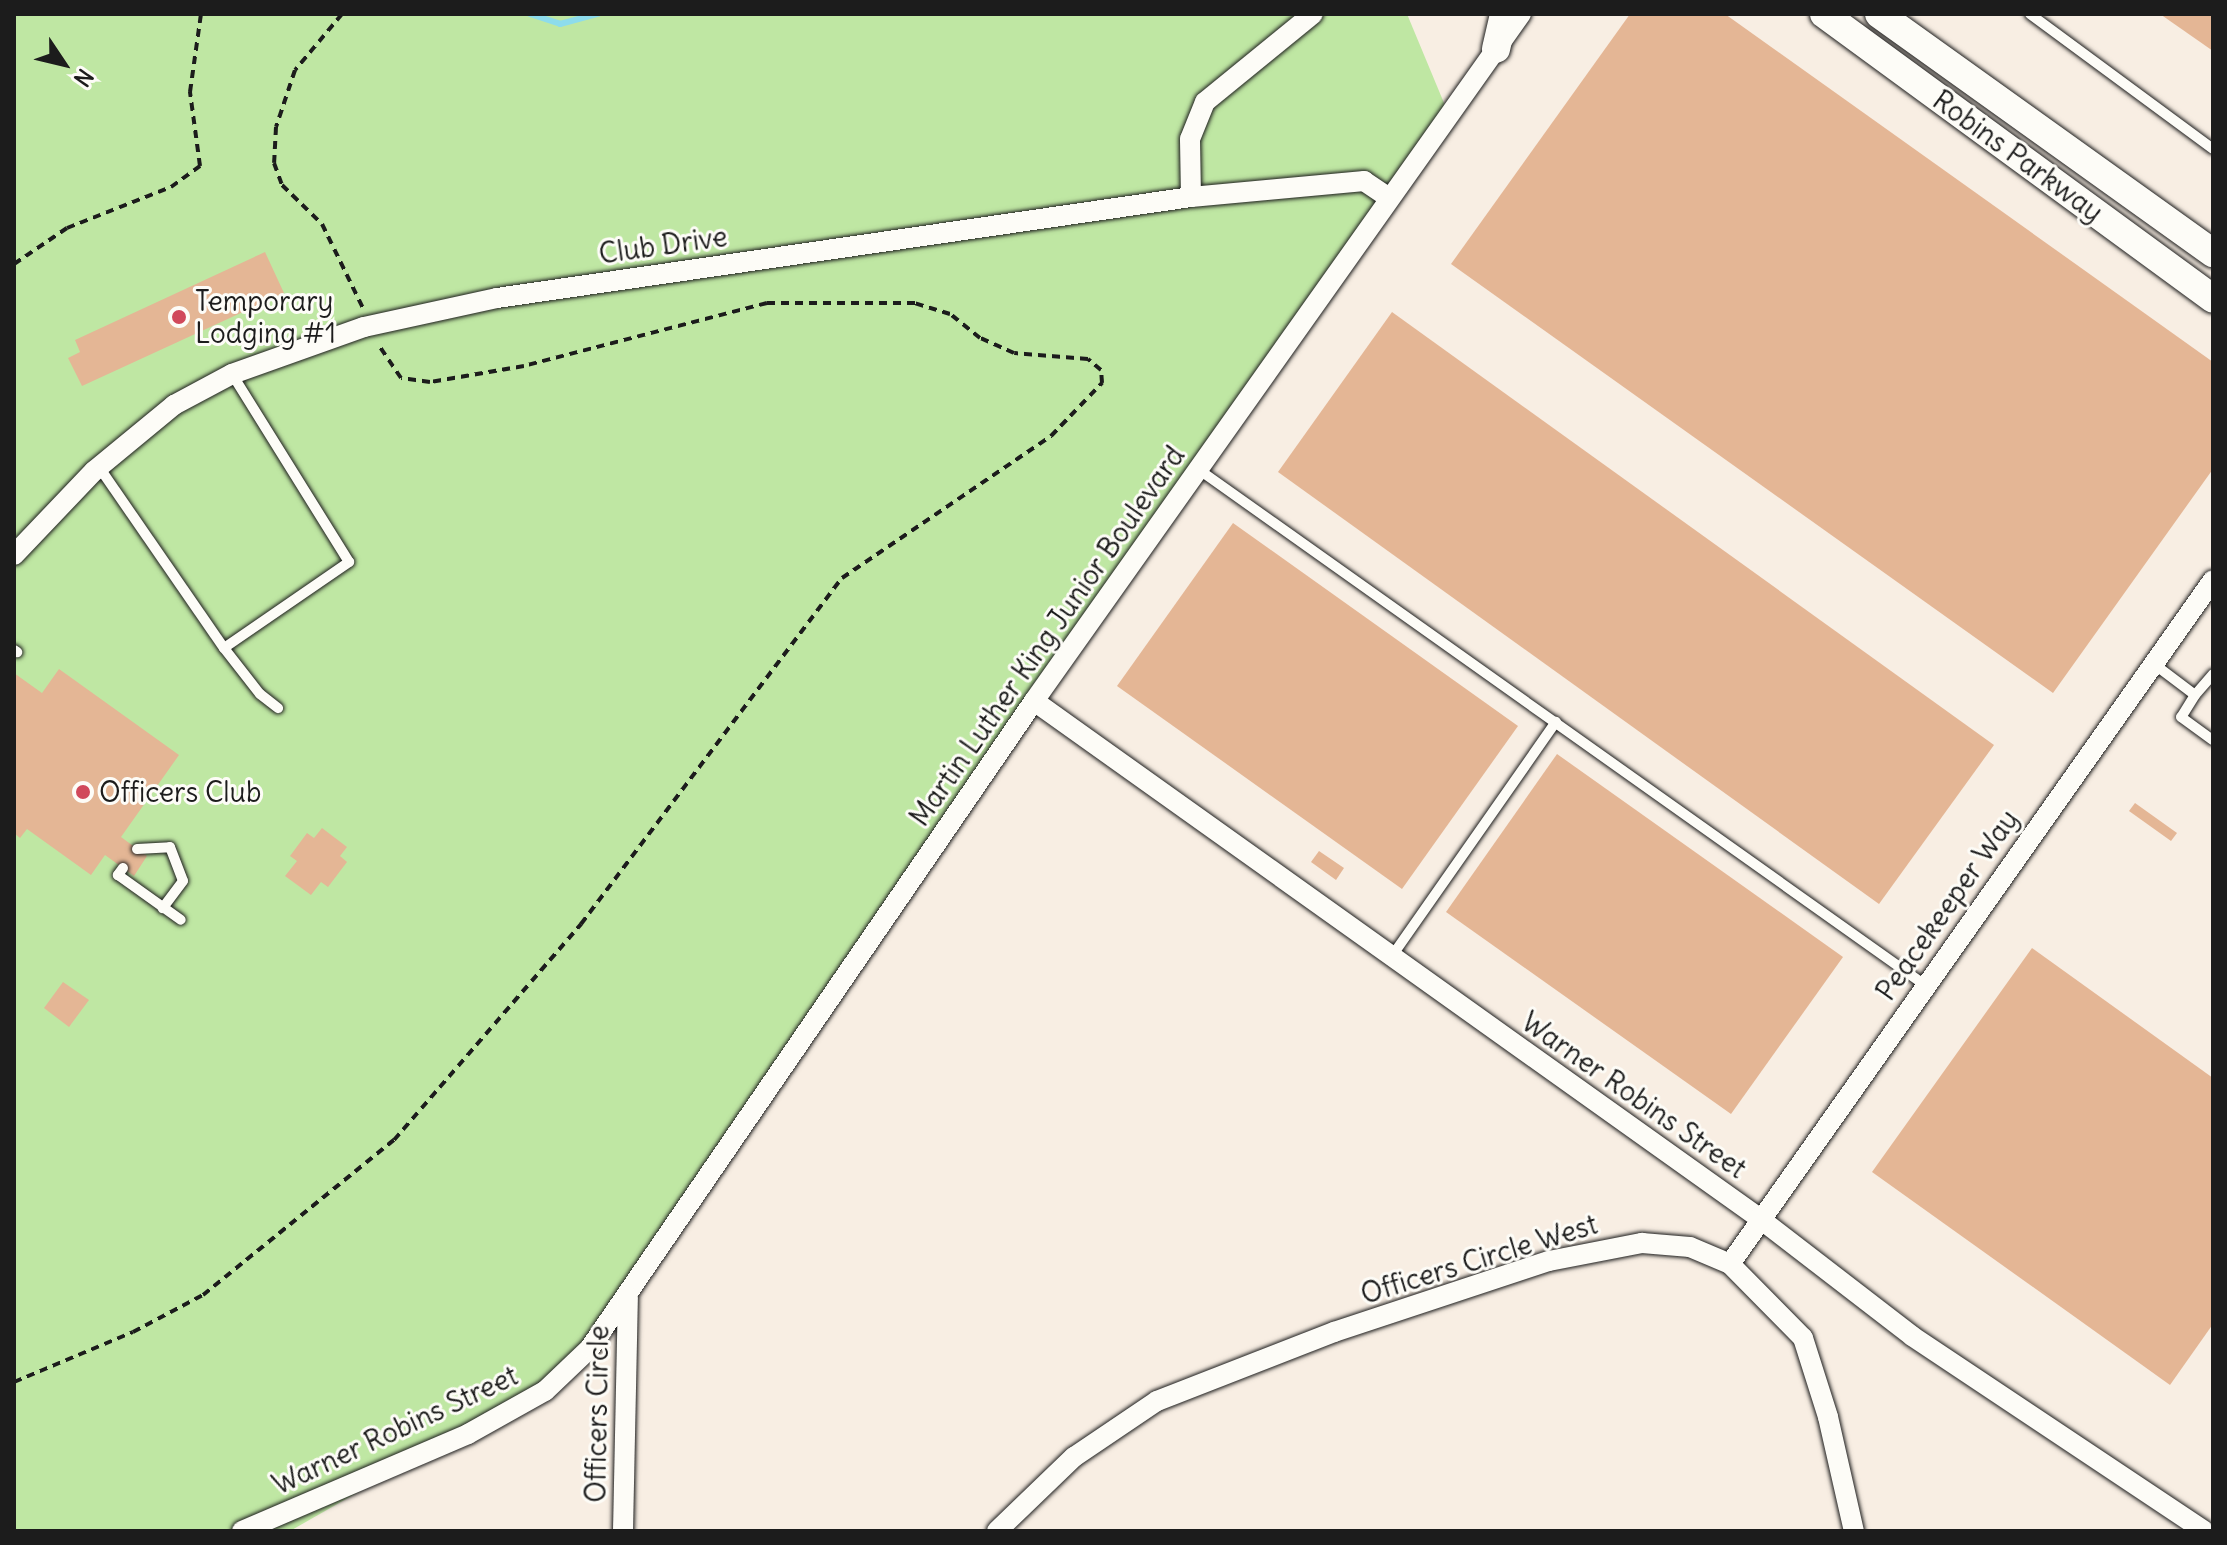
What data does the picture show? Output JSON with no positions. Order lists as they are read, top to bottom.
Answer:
{
  "streets": {
    "street": [
      "Robins Parkway",
      "Club Drive",
      "Martin Luther King Junior Boulevard",
      "Peacekeeper Way",
      "Warner Robins Street",
      "Officers Circle West",
      "Officers Circle"
    ]
  },
  "crossings": [
    ["Club Drive", "Martin Luther King Junior Boulevard"],
    ["Martin Luther King Junior Boulevard", "Warner Robins Street"],
    ["Martin Luther King Junior Boulevard", "Officers Circle"],
    ["Peacekeeper Way", "Warner Robins Street"],
    ["Peacekeeper Way", "Officers Circle West"],
    ["Warner Robins Street", "Officers Circle"]
  ],
  "places": ["Temporary Lodging #1", "Officers Club"],
  "north": "bottom right"
}
